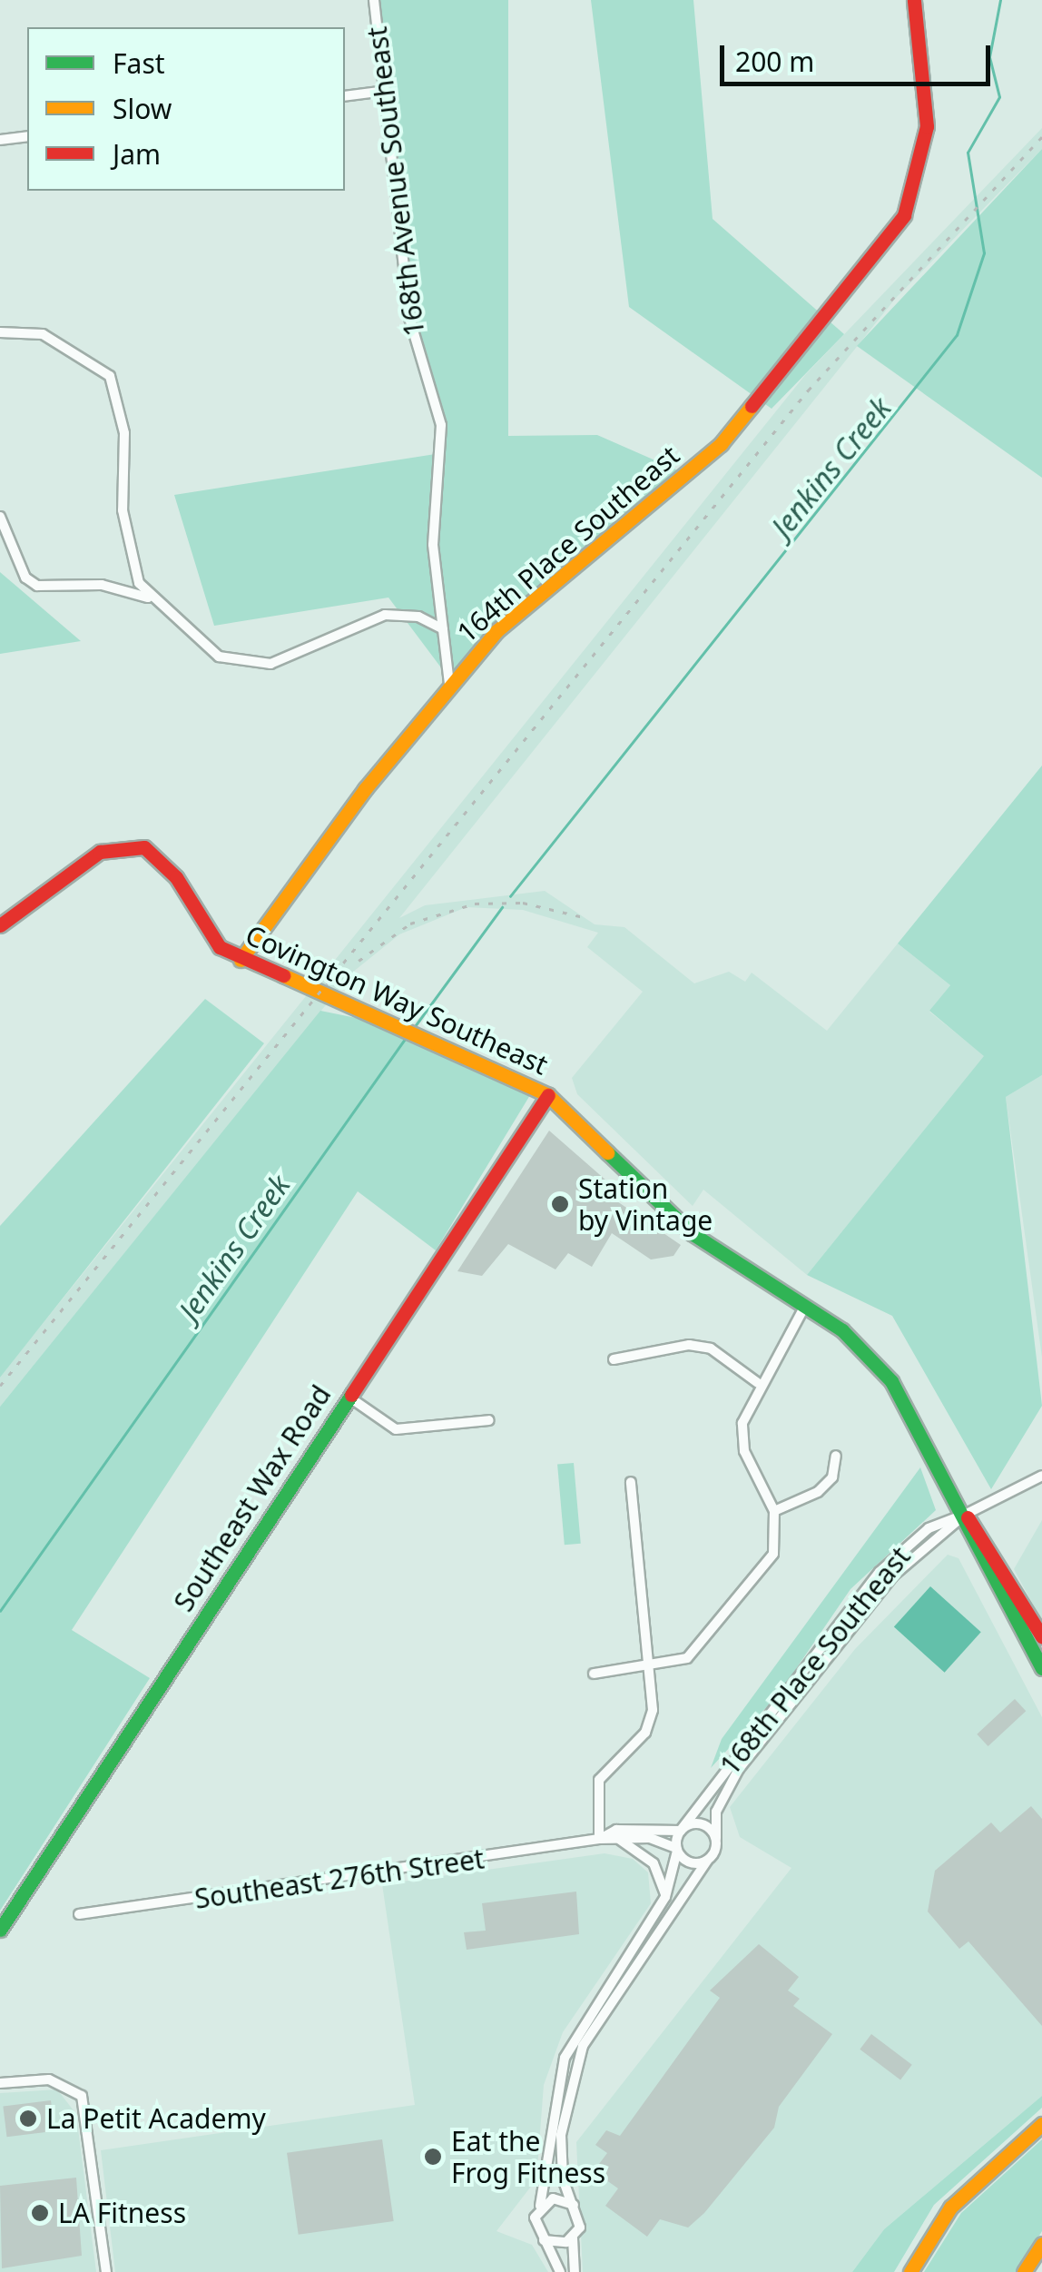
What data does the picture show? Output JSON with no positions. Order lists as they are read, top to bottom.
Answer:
{
  "streets": {
    "main road": ["164th Place Southeast", "Covington Way Southeast", "Southeast Wax Road"],
    "street": ["168th Avenue Southeast", "168th Place Southeast", "Southeast 276th Street"]
  },
  "crossings": [
    ["168th Avenue Southeast", "164th Place Southeast"],
    ["164th Place Southeast", "Covington Way Southeast"],
    ["Covington Way Southeast", "Southeast Wax Road"],
    ["Covington Way Southeast", "168th Place Southeast"],
    ["168th Place Southeast", "Southeast 276th Street"]
  ],
  "water": ["Jenkins Creek"],
  "places": [
    "Station by Vintage",
    "La Petit Academy",
    "Eat the Frog Fitness",
    "LA Fitness"
  ],
  "legend": ["Fast", "Slow", "Jam"],
  "scale_bar": "200 m"
}
